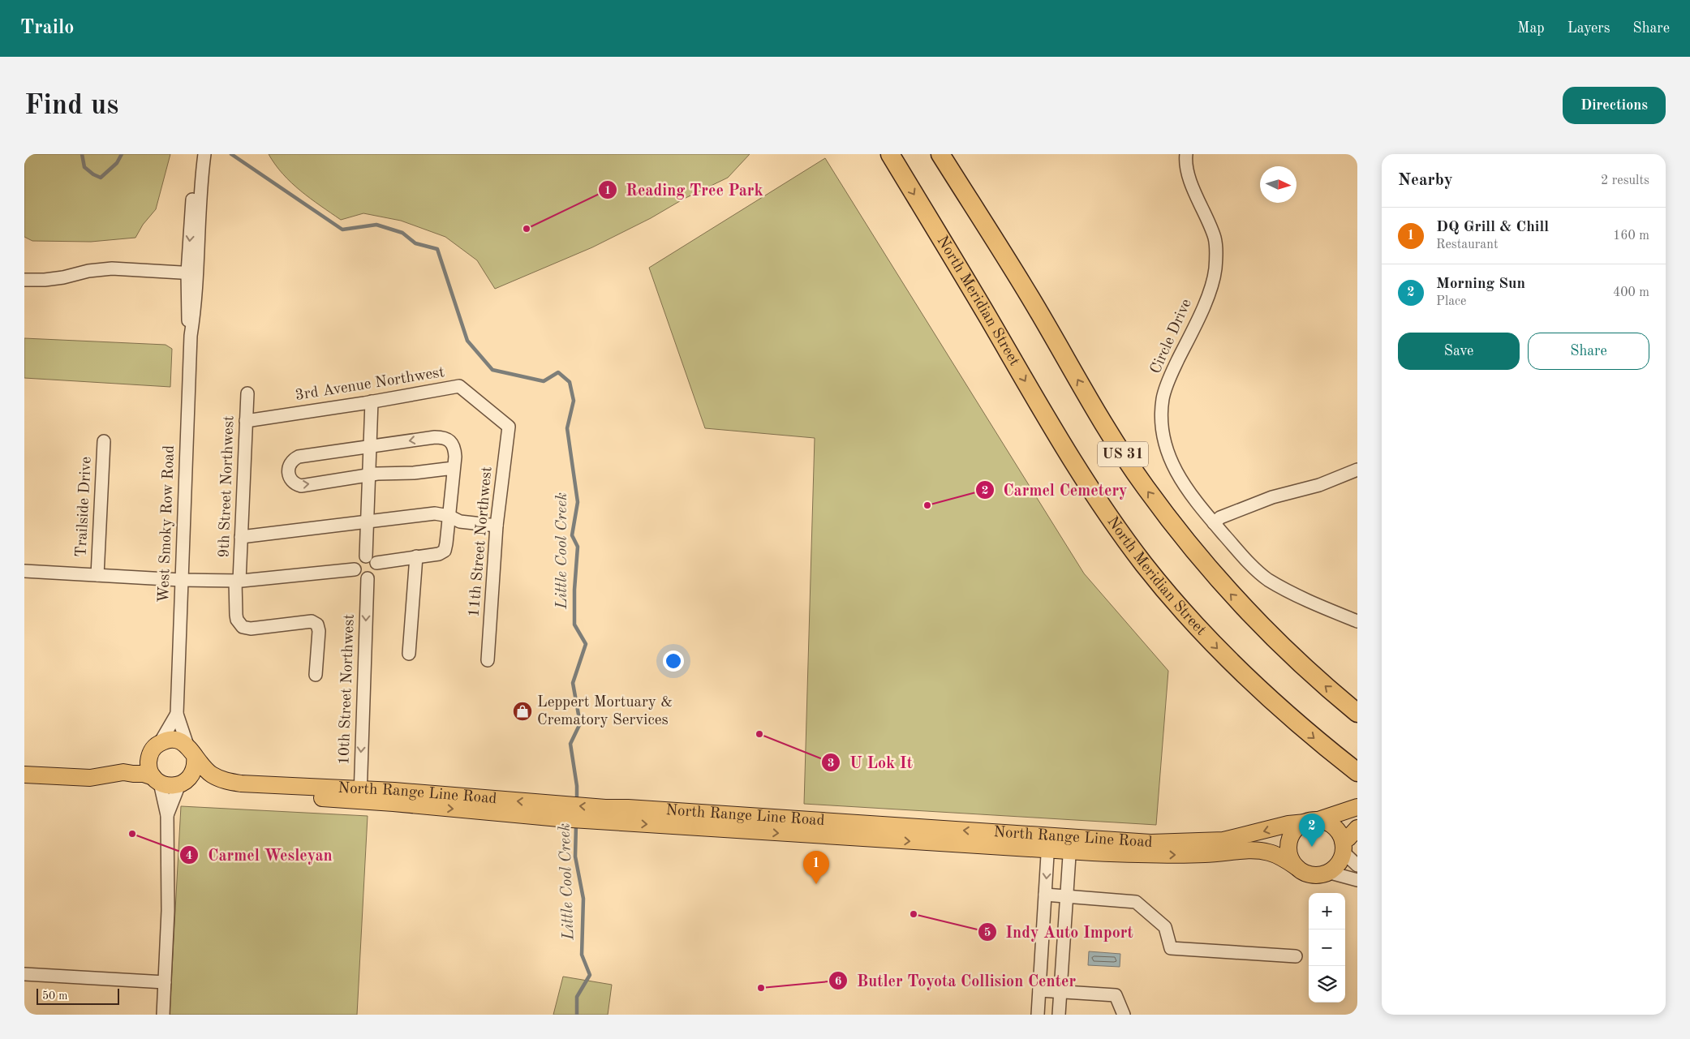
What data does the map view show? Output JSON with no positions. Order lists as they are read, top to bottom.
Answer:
{
  "streets": {
    "highway": ["North Meridian Street", "US 31"],
    "main road": ["North Range Line Road"],
    "street": [
      "Circle Drive",
      "3rd Avenue Northwest",
      "9th Street Northwest",
      "Trailside Drive",
      "West Smoky Row Road",
      "11th Street Northwest",
      "10th Street Northwest"
    ]
  },
  "crossings": [
    ["3rd Avenue Northwest", "9th Street Northwest"],
    ["3rd Avenue Northwest", "11th Street Northwest"],
    ["West Smoky Row Road", "North Range Line Road"],
    ["10th Street Northwest", "North Range Line Road"]
  ],
  "water": ["Little Cool Creek"],
  "places": {
    "other": [
      "Reading Tree Park",
      "Carmel Cemetery",
      "U Lok It",
      "Carmel Wesleyan",
      "Indy Auto Import",
      "Butler Toyota Collision Center"
    ],
    "shop": ["Leppert Mortuary & Crematory Services"]
  },
  "scale_bar": "50 m",
  "north": "right",
  "page": {
    "header": "Trailo",
    "nav": ["Map", "Layers", "Share"],
    "buttons": [
      "Directions",
      ["Save", "Share"]
    ],
    "title": "Find us",
    "heading": ["Nearby", "2 results"],
    "list": [
      {
        "mark": "1",
        "name": "DQ Grill & Chill",
        "note": "Restaurant",
        "value": "160 m"
      },
      {
        "mark": "2",
        "name": "Morning Sun",
        "note": "Place",
        "value": "400 m"
      }
    ],
    "pins": ["2", "1"],
    "map_buttons": ["+", "−"],
    "scale": "50 m"
  }
}
